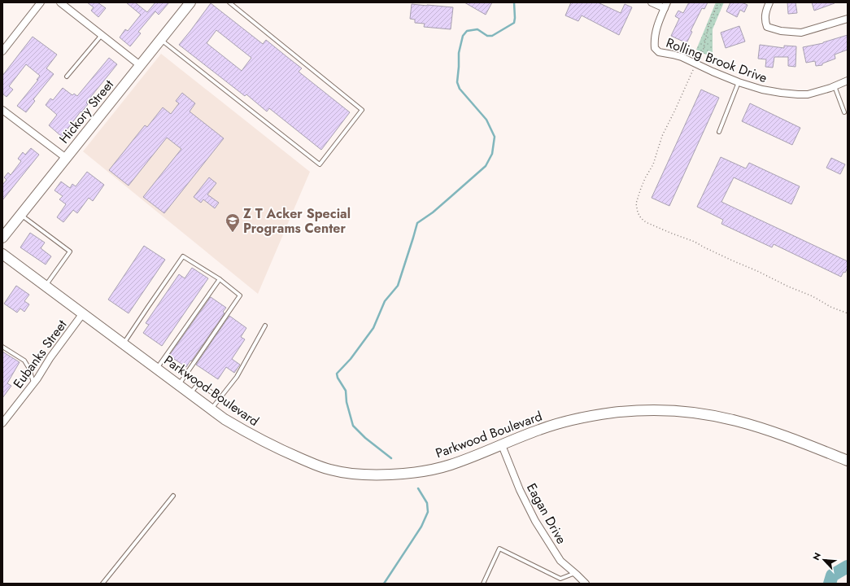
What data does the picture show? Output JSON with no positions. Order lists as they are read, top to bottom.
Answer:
{
  "streets": {
    "main road": ["Hickory Street", "Parkwood Boulevard"],
    "street": ["Rolling Brook Drive", "Eubanks Street", "Eagan Drive"]
  },
  "crossings": [
    ["Eubanks Street", "Parkwood Boulevard"],
    ["Parkwood Boulevard", "Eagan Drive"]
  ],
  "places": {
    "school or university": ["Z T Acker Special Programs Center"]
  },
  "north": "top left"
}
